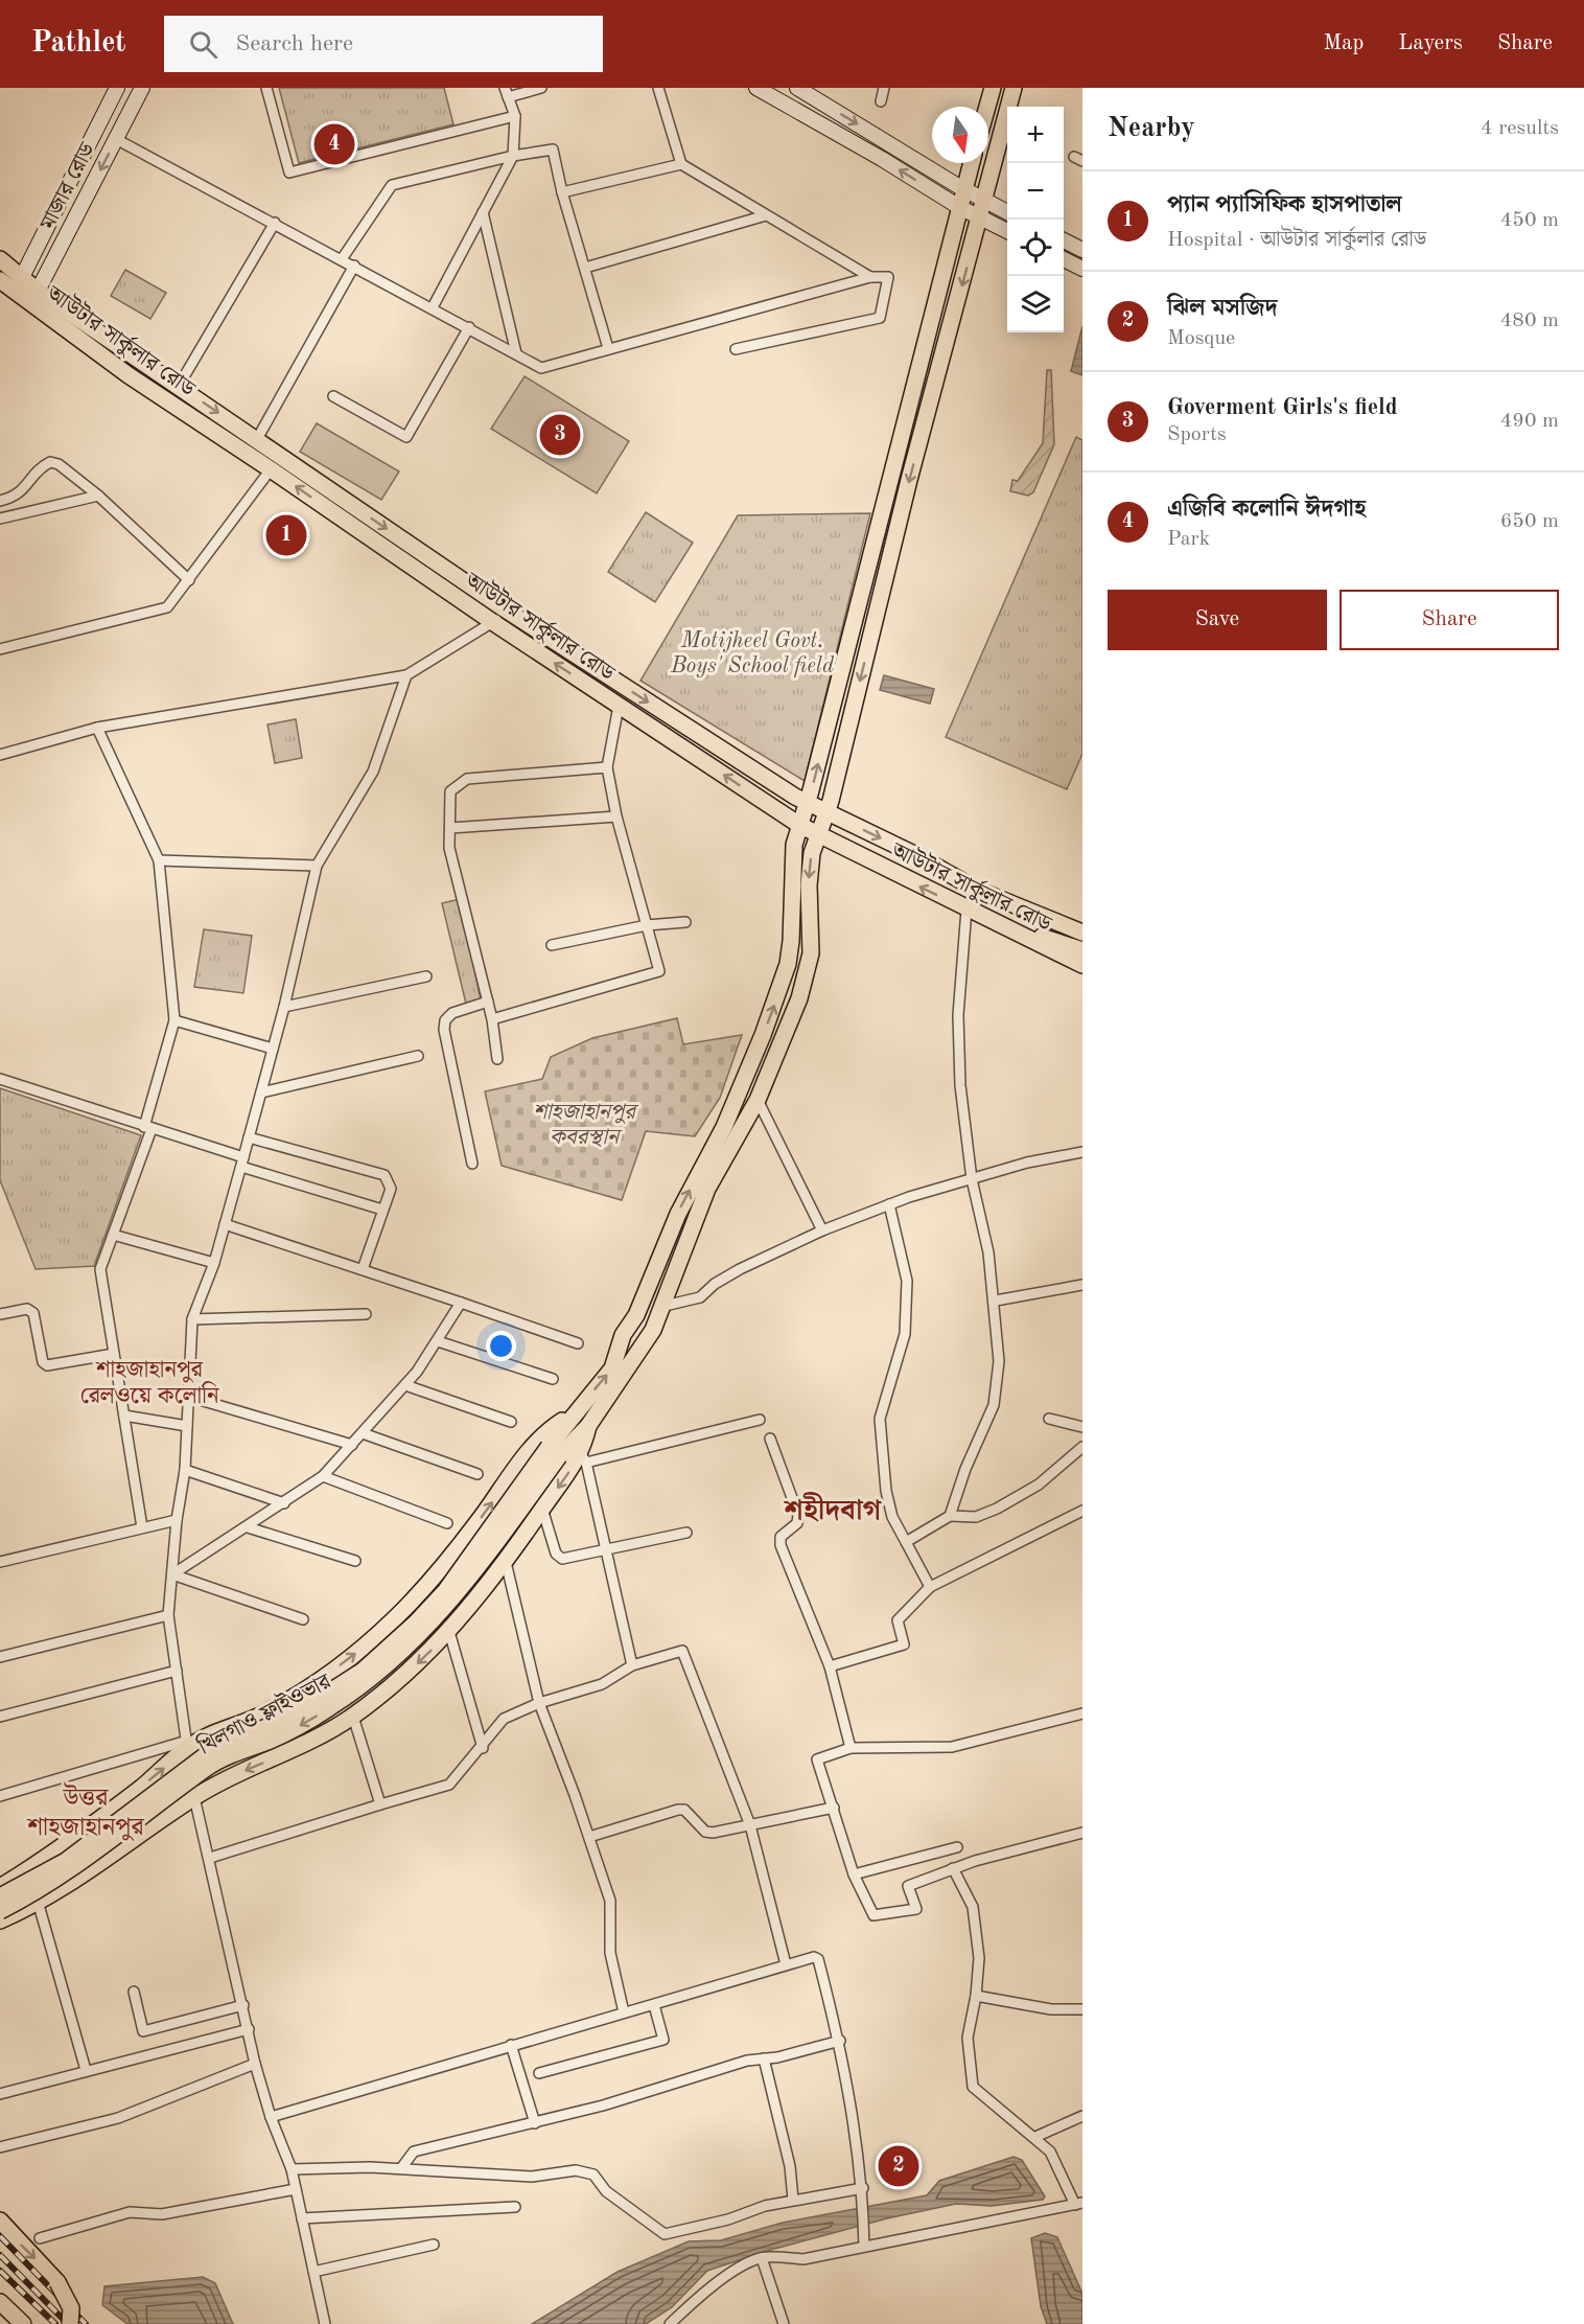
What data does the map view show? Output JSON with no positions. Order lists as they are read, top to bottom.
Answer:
{
  "streets": {
    "main road": ["মাজার রোড", "আউটার সার্কুলার রোড", "খিলগাও ফ্লাইওভার"]
  },
  "crossings": [
    ["মাজার রোড", "আউটার সার্কুলার রোড"]
  ],
  "districts": ["শাহজাহানপুর রেলওয়ে কলোনি", "শহীদবাগ", "উত্তর শাহজাহানপুর"],
  "parks": ["Motijheel Govt. Boys' School field", "শাহজাহানপুর কবরস্থান"],
  "north": "bottom",
  "page": {
    "header": "Pathlet",
    "search": "Search here",
    "nav": ["Map", "Layers", "Share"],
    "heading": ["Nearby", "4 results"],
    "map_buttons": ["+", "−"],
    "pins": [
      "4",
      "3",
      "1",
      "2"
    ],
    "list": [
      {
        "mark": "1",
        "name": "প্যান প্যাসিফিক হাসপাতাল",
        "note": "Hospital · আউটার সার্কুলার রোড",
        "value": "450 m"
      },
      {
        "mark": "2",
        "name": "ঝিল মসজিদ",
        "note": "Mosque",
        "value": "480 m"
      },
      {
        "mark": "3",
        "name": "Goverment Girls's field",
        "note": "Sports",
        "value": "490 m"
      },
      {
        "mark": "4",
        "name": "এজিবি কলোনি ঈদগাহ",
        "note": "Park",
        "value": "650 m"
      }
    ],
    "buttons": ["Save", "Share"]
  }
}
